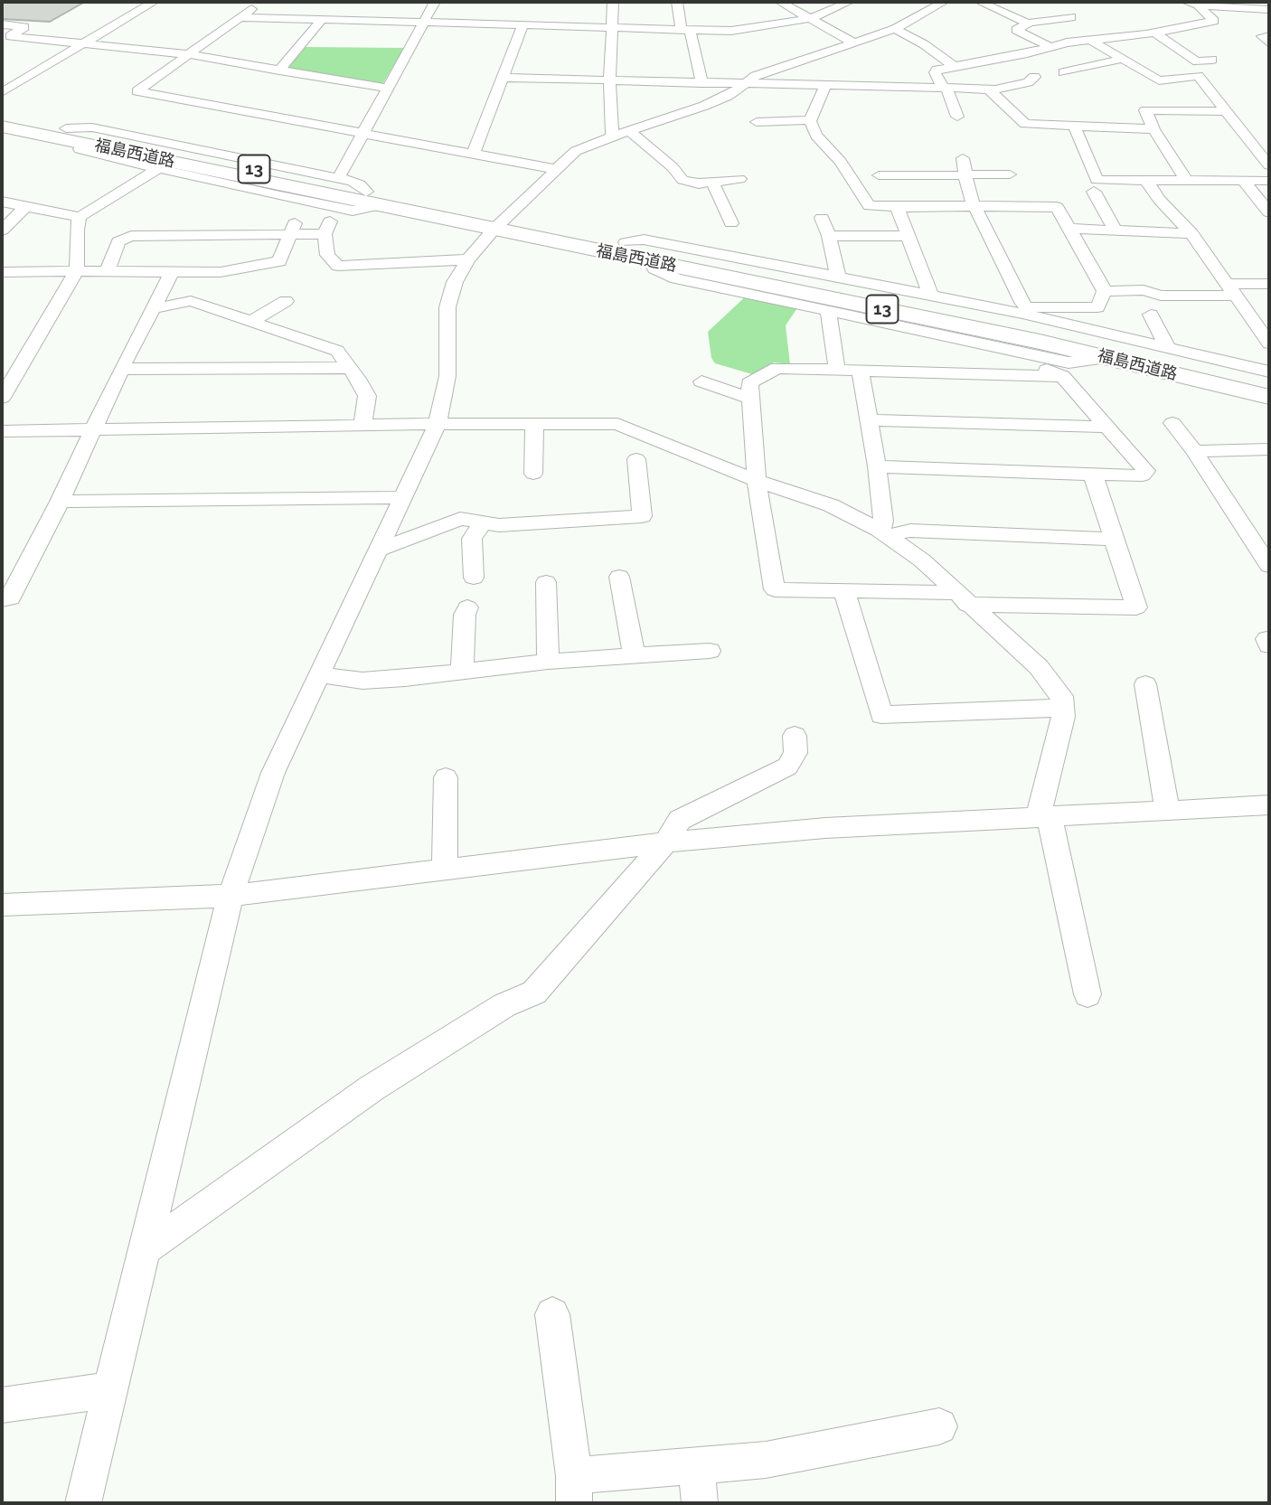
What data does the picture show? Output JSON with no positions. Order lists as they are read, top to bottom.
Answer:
{
  "streets": {
    "highway": ["福島西道路", "13"]
  }
}
